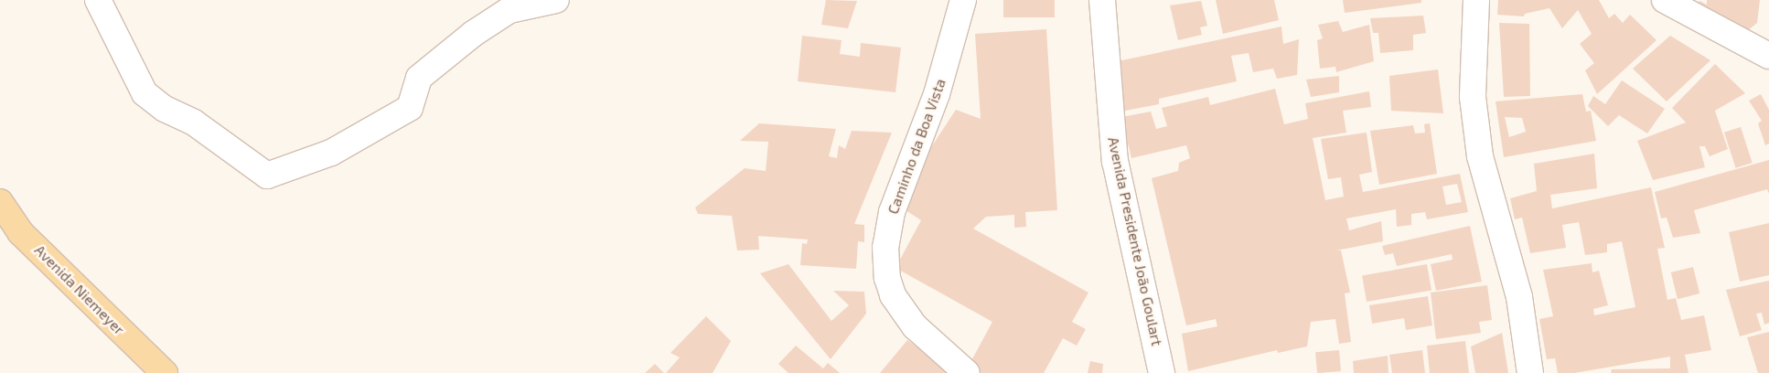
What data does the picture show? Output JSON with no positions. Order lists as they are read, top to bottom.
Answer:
{
  "streets": {
    "main road": ["Avenida Niemeyer"],
    "street": ["Caminho da Boa Vista", "Avenida Presidente João Goulart"]
  }
}
